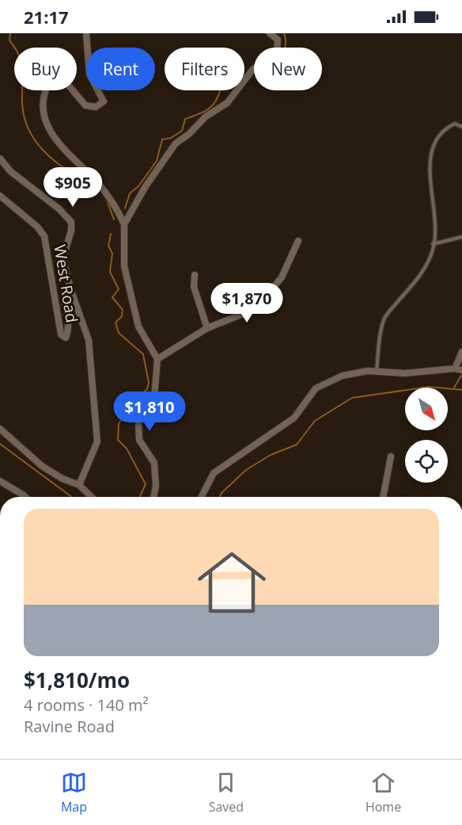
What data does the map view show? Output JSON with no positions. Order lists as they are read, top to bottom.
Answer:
{
  "streets": {
    "street": ["West Road"]
  },
  "north": "bottom right",
  "page": {
    "status": "21:17",
    "chip": [
      "Buy",
      "Rent",
      "Filters",
      "New"
    ],
    "price": ["$905", "$1,870", "$1,810"],
    "list": [
      {
        "name": "$1,810/mo",
        "note": "4 rooms · 140 m² · Ravine Road"
      }
    ],
    "tabs": ["Map", "Saved", "Home"]
  }
}
